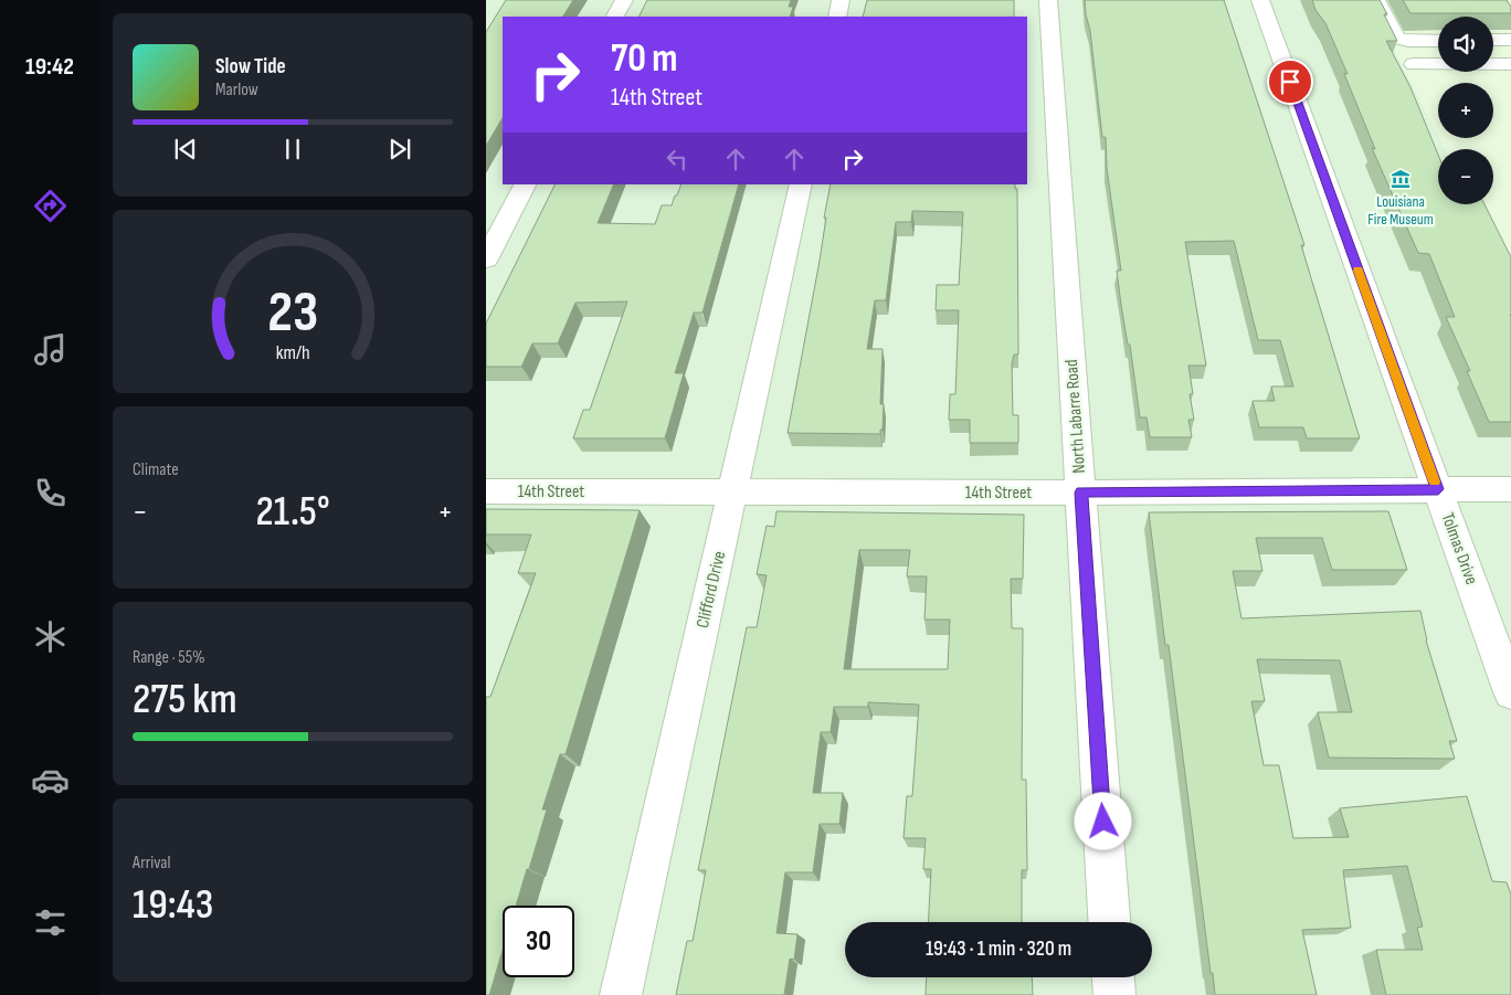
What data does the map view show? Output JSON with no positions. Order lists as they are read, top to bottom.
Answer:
{
  "streets": {
    "street": [
      "North Labarre Road",
      "14th Street",
      "Tolmas Drive",
      "Clifford Drive"
    ]
  },
  "crossings": [
    ["North Labarre Road", "14th Street"],
    ["14th Street", "Tolmas Drive"],
    ["14th Street", "Clifford Drive"]
  ],
  "places": {
    "museum": ["Louisiana Fire Museum"]
  },
  "page": {
    "tabs": "19:42",
    "map_buttons": ["+", "−"],
    "turn": ["70 m", "14th Street"],
    "song": ["Slow Tide", "Marlow"],
    "tile": [
      "Climate",
      ["Range · 55%", "275 km"],
      ["Arrival", "19:43"]
    ],
    "heat": ["−", "21.5°", "+"],
    "limit": "30",
    "trip": "19:43 · 1 min · 320 m",
    "gauge": ["23", "km/h"]
  }
}
